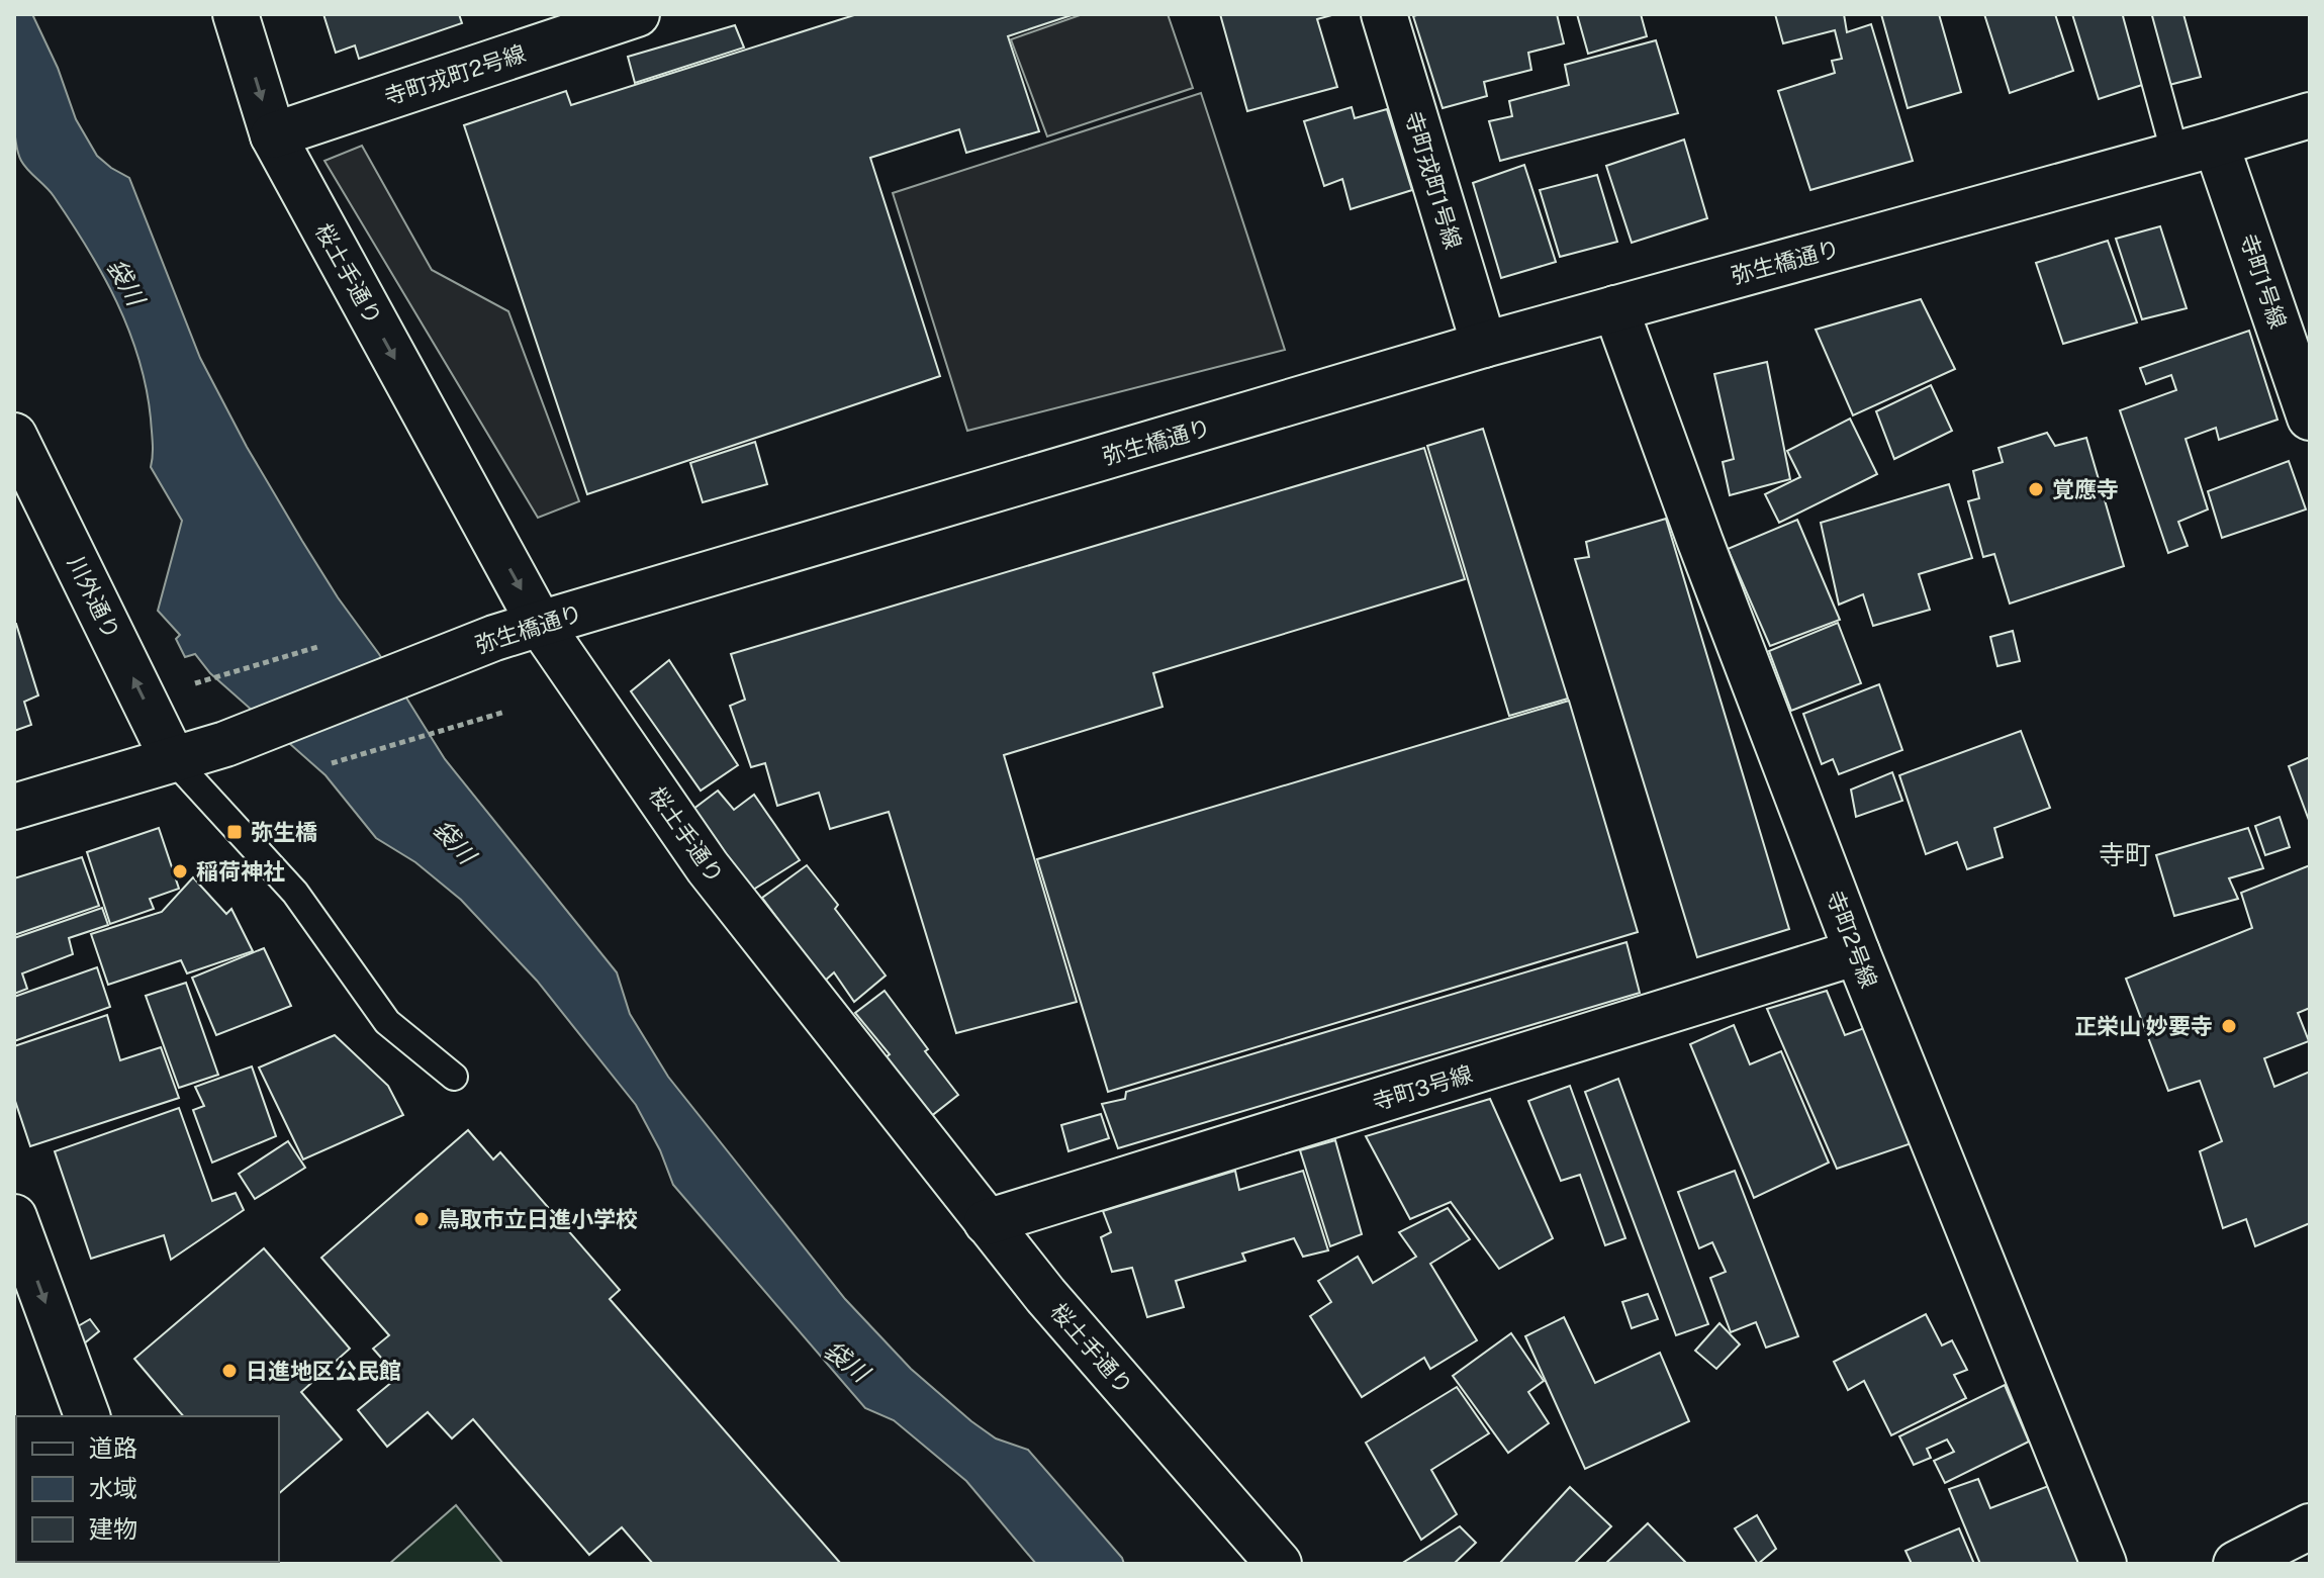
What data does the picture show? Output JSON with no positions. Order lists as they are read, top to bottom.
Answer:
{
  "streets": {
    "street": [
      "寺町戎町2号線",
      "寺町戎町1号線",
      "弥生橋通り",
      "桜土手通り",
      "寺町1号線",
      "川外通り",
      "寺町2号線",
      "寺町3号線"
    ]
  },
  "crossings": [
    ["寺町戎町2号線", "桜土手通り"],
    ["寺町戎町1号線", "弥生橋通り"],
    ["弥生橋通り", "桜土手通り"],
    ["弥生橋通り", "寺町1号線"],
    ["弥生橋通り", "川外通り"],
    ["弥生橋通り", "寺町2号線"],
    ["桜土手通り", "寺町3号線"],
    ["寺町2号線", "寺町3号線"]
  ],
  "one_way": ["桜土手通り", "川外通り"],
  "districts": ["寺町"],
  "water": ["袋川"],
  "places": {
    "other": [
      "覚應寺",
      "稲荷神社",
      "正栄山 妙要寺",
      "鳥取市立日進小学校",
      "日進地区公民館"
    ],
    "transit": ["弥生橋"]
  },
  "legend": ["道路", "水域", "建物"]
}
